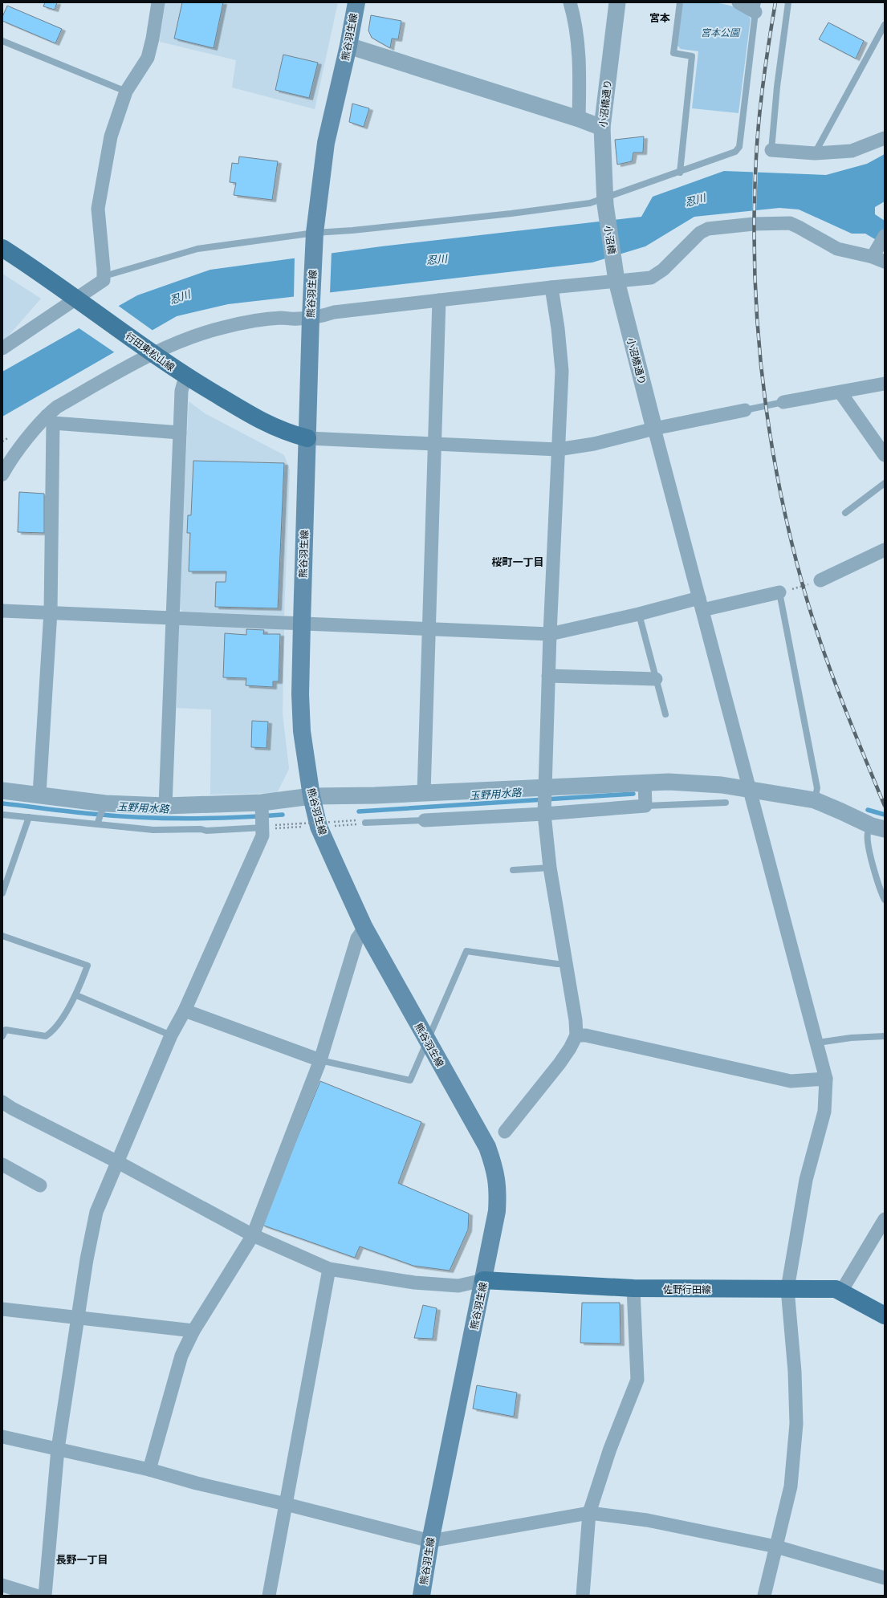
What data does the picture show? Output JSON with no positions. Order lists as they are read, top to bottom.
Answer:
{
  "streets": {
    "main road": ["熊谷羽生線", "行田東松山線", "佐野行田線"],
    "street": ["小沼橋通り", "小沼橋"]
  },
  "crossings": [
    ["熊谷羽生線", "行田東松山線"],
    ["熊谷羽生線", "佐野行田線"],
    ["小沼橋通り", "小沼橋"]
  ],
  "districts": ["宮本", "桜町一丁目", "長野一丁目"],
  "water": ["忍川", "玉野用水路"],
  "parks": ["宮本公園"]
}
